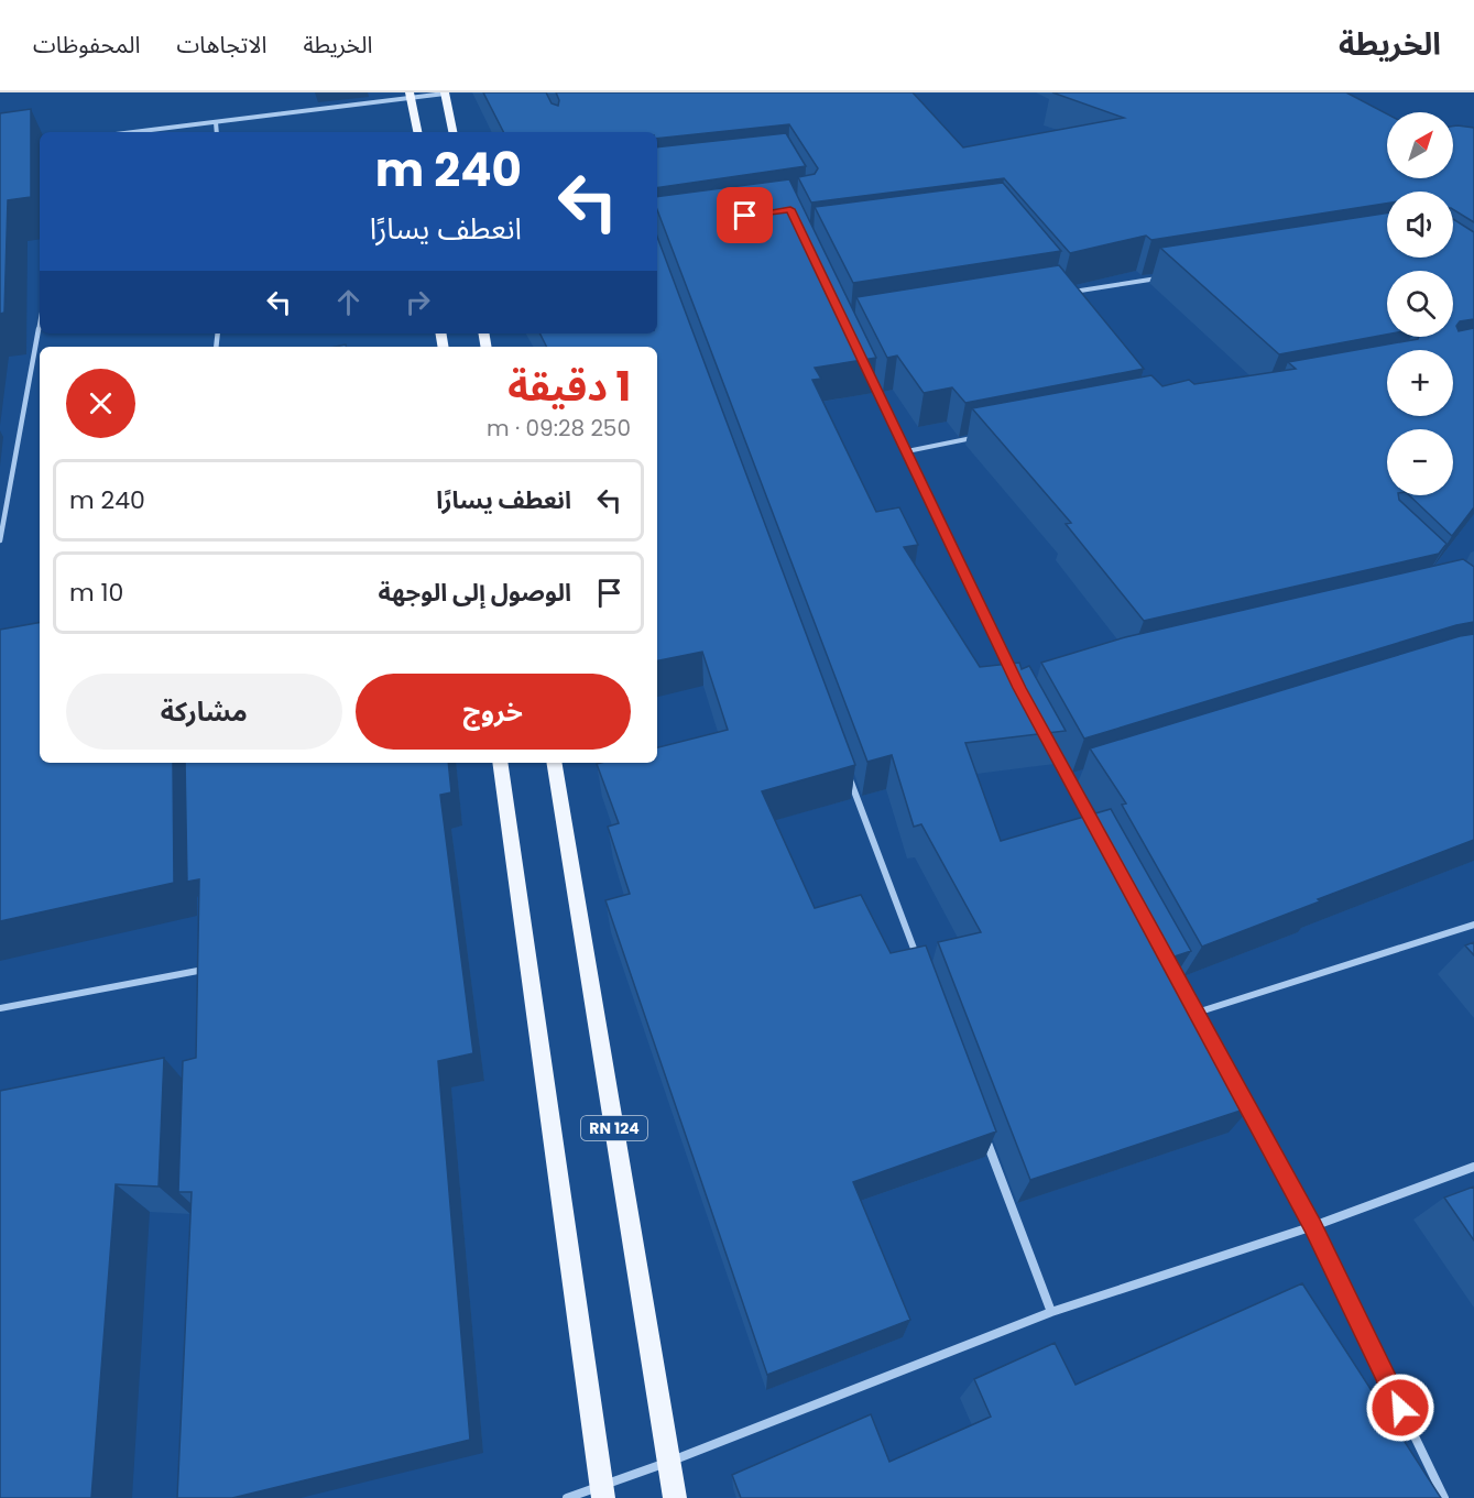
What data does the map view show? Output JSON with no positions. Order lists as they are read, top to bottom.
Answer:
{
  "streets": {
    "main road": ["RN 124"]
  },
  "north": "top right",
  "page": {
    "header": "الخريطة",
    "nav": ["الخريطة", "الاتجاهات", "المحفوظات"],
    "map_buttons": ["+", "−"],
    "turn": ["240 m", "انعطف يسارًا"],
    "heading": ["1 دقيقة", "250 m · 09:28"],
    "list": [
      {
        "name": "انعطف يسارًا",
        "value": "240 m"
      },
      {
        "name": "الوصول إلى الوجهة",
        "value": "10 m"
      }
    ],
    "buttons": ["خروج", "مشاركة"]
  }
}
